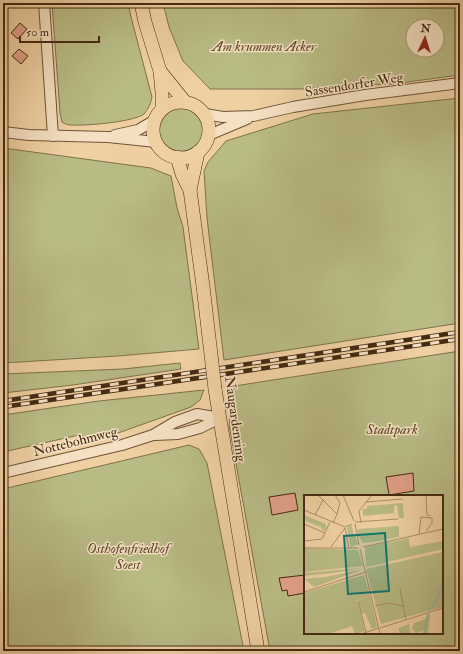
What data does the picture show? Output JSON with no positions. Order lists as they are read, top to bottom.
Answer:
{
  "streets": {
    "main road": ["Naugardenring"],
    "street": ["Sassendorfer Weg", "Nottebohmweg"]
  },
  "crossings": [
    ["Sassendorfer Weg", "Naugardenring"],
    ["Naugardenring", "Nottebohmweg"]
  ],
  "parks": ["Am krummen Acker", "Stadtpark", "Osthofenfriedhof Soest"],
  "scale_bar": "50 m",
  "north": "top"
}
